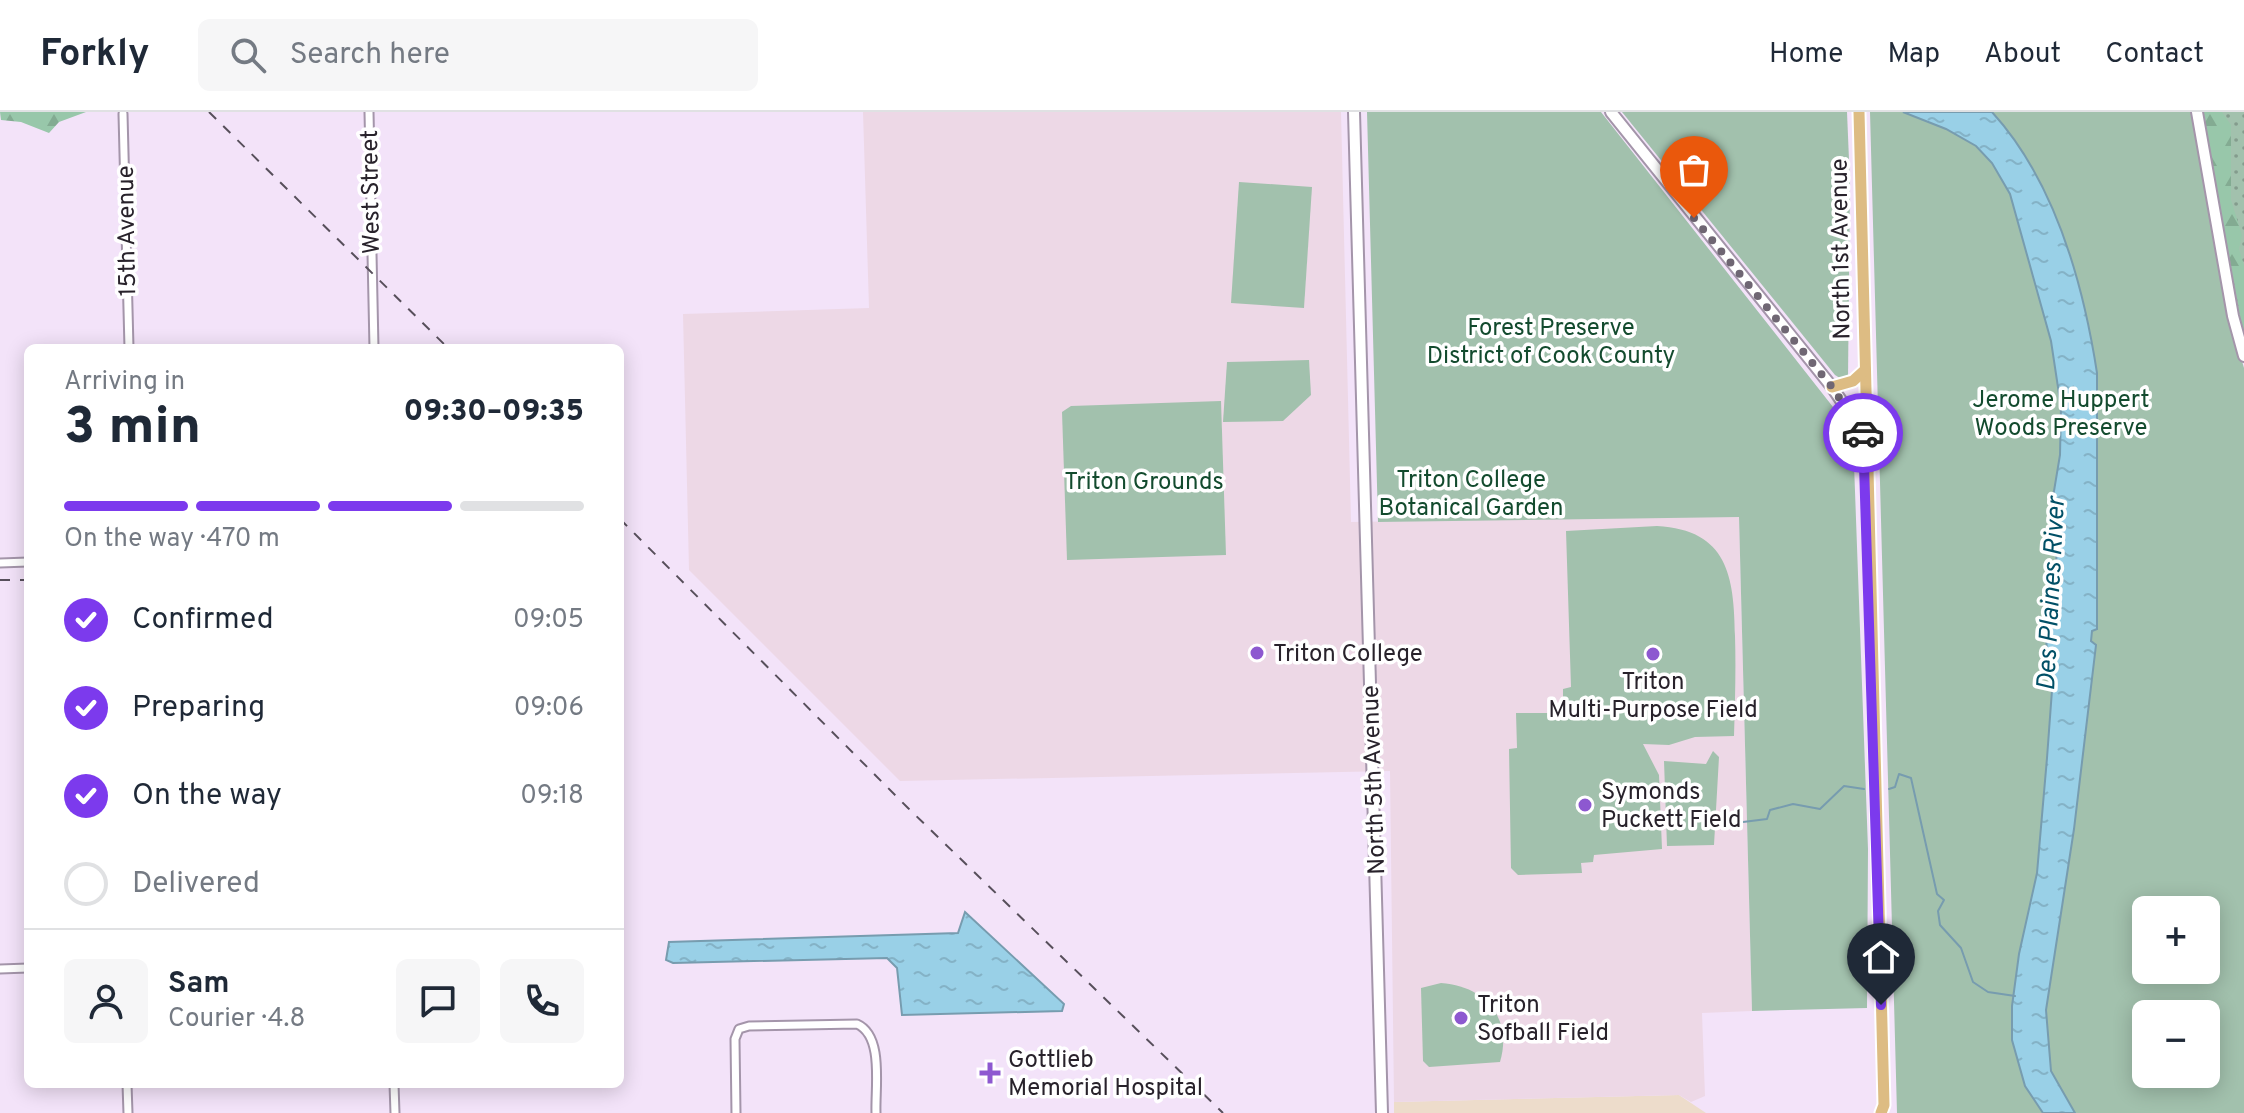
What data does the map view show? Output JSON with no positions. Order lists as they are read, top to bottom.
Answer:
{
  "streets": {
    "main road": ["North 1st Avenue"],
    "street": ["West Street", "15th Avenue", "North 5th Avenue"]
  },
  "water": ["Des Plaines River"],
  "parks": [
    "Forest Preserve District of Cook County",
    "Jerome Huppert Woods Preserve",
    "Triton College Botanical Garden",
    "Triton Grounds"
  ],
  "places": {
    "other": [
      "Triton College",
      "Triton Multi-Purpose Field",
      "Symonds Puckett Field",
      "Triton Sofball Field"
    ],
    "health": ["Gottlieb Memorial Hospital"]
  },
  "page": {
    "header": "Forkly",
    "search": "Search here",
    "nav": [
      "Home",
      "Map",
      "About",
      "Contact"
    ],
    "heading": ["3 min", "Arriving in", "09:30–09:35"],
    "panel": ["Sam", "Courier · 4.8"],
    "bar": "On the way · 470 m",
    "list": [
      ["Confirmed", "09:05"],
      ["Preparing", "09:06"],
      ["On the way", "09:18"],
      "Delivered"
    ],
    "map_buttons": ["+", "−"]
  }
}
